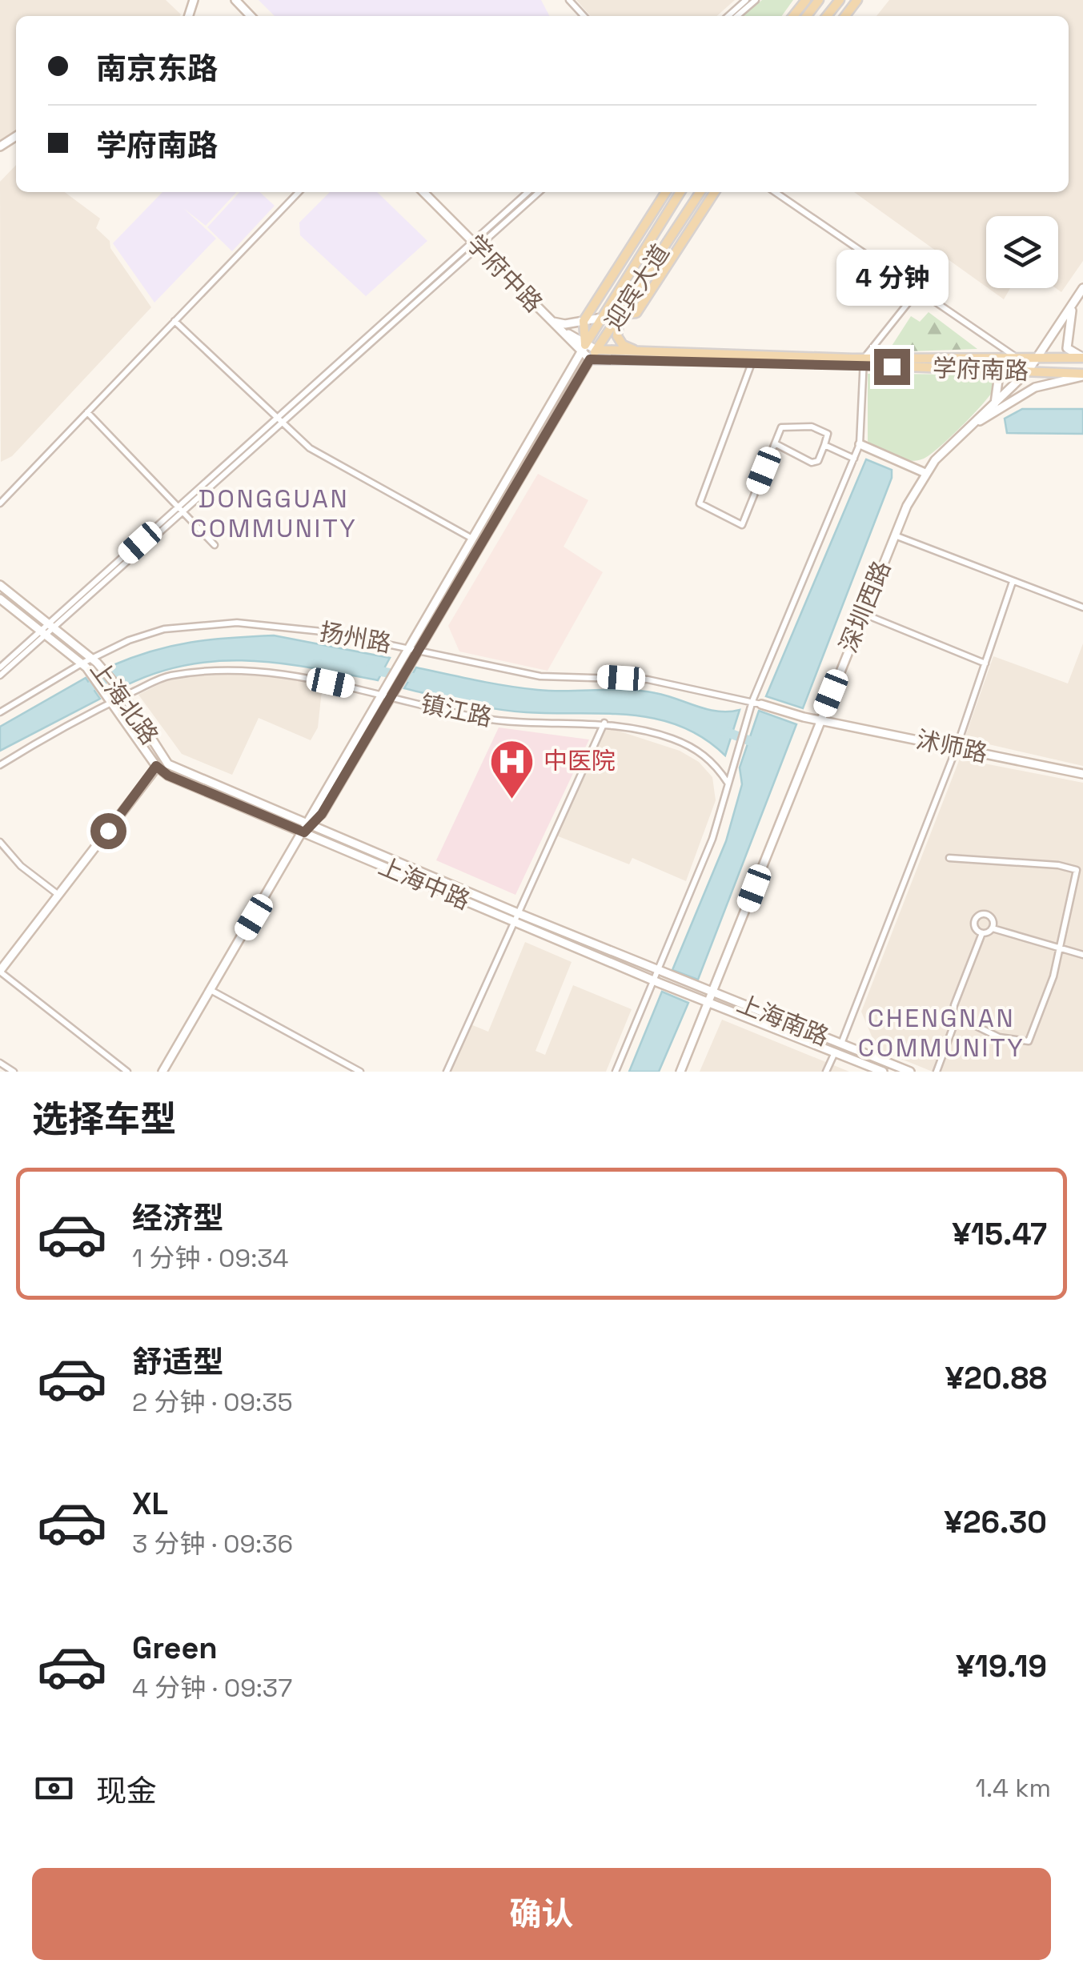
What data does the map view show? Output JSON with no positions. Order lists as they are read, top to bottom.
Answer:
{
  "streets": {
    "main road": [
      "学府中路",
      "迎宾大道",
      "学府南路",
      "深圳西路",
      "扬州路",
      "上海北路",
      "沭师路",
      "上海中路",
      "上海南路"
    ],
    "street": ["镇江路"]
  },
  "crossings": [
    ["学府中路", "迎宾大道"],
    ["迎宾大道", "学府南路"],
    ["迎宾大道", "扬州路"],
    ["迎宾大道", "镇江路"],
    ["迎宾大道", "上海中路"],
    ["学府南路", "深圳西路"],
    ["深圳西路", "扬州路"],
    ["深圳西路", "沭师路"],
    ["深圳西路", "上海南路"],
    ["扬州路", "上海北路"],
    ["扬州路", "沭师路"],
    ["上海北路", "镇江路"],
    ["上海北路", "上海中路"],
    ["上海中路", "上海南路"]
  ],
  "districts": ["DONGGUAN COMMUNITY", "CHENGNAN COMMUNITY"],
  "places": {
    "hospital": ["中医院"]
  },
  "page": {
    "banner": ["南京东路", "学府南路"],
    "bubble": "4 分钟",
    "heading": "选择车型",
    "list": [
      {
        "name": "经济型",
        "note": "1 分钟 · 09:34",
        "value": "¥15.47"
      },
      {
        "name": "舒适型",
        "note": "2 分钟 · 09:35",
        "value": "¥20.88"
      },
      {
        "name": "XL",
        "note": "3 分钟 · 09:36",
        "value": "¥26.30"
      },
      {
        "name": "Green",
        "note": "4 分钟 · 09:37",
        "value": "¥19.19"
      }
    ],
    "pay": ["现金", "1.4 km"],
    "buttons": "确认"
  }
}
